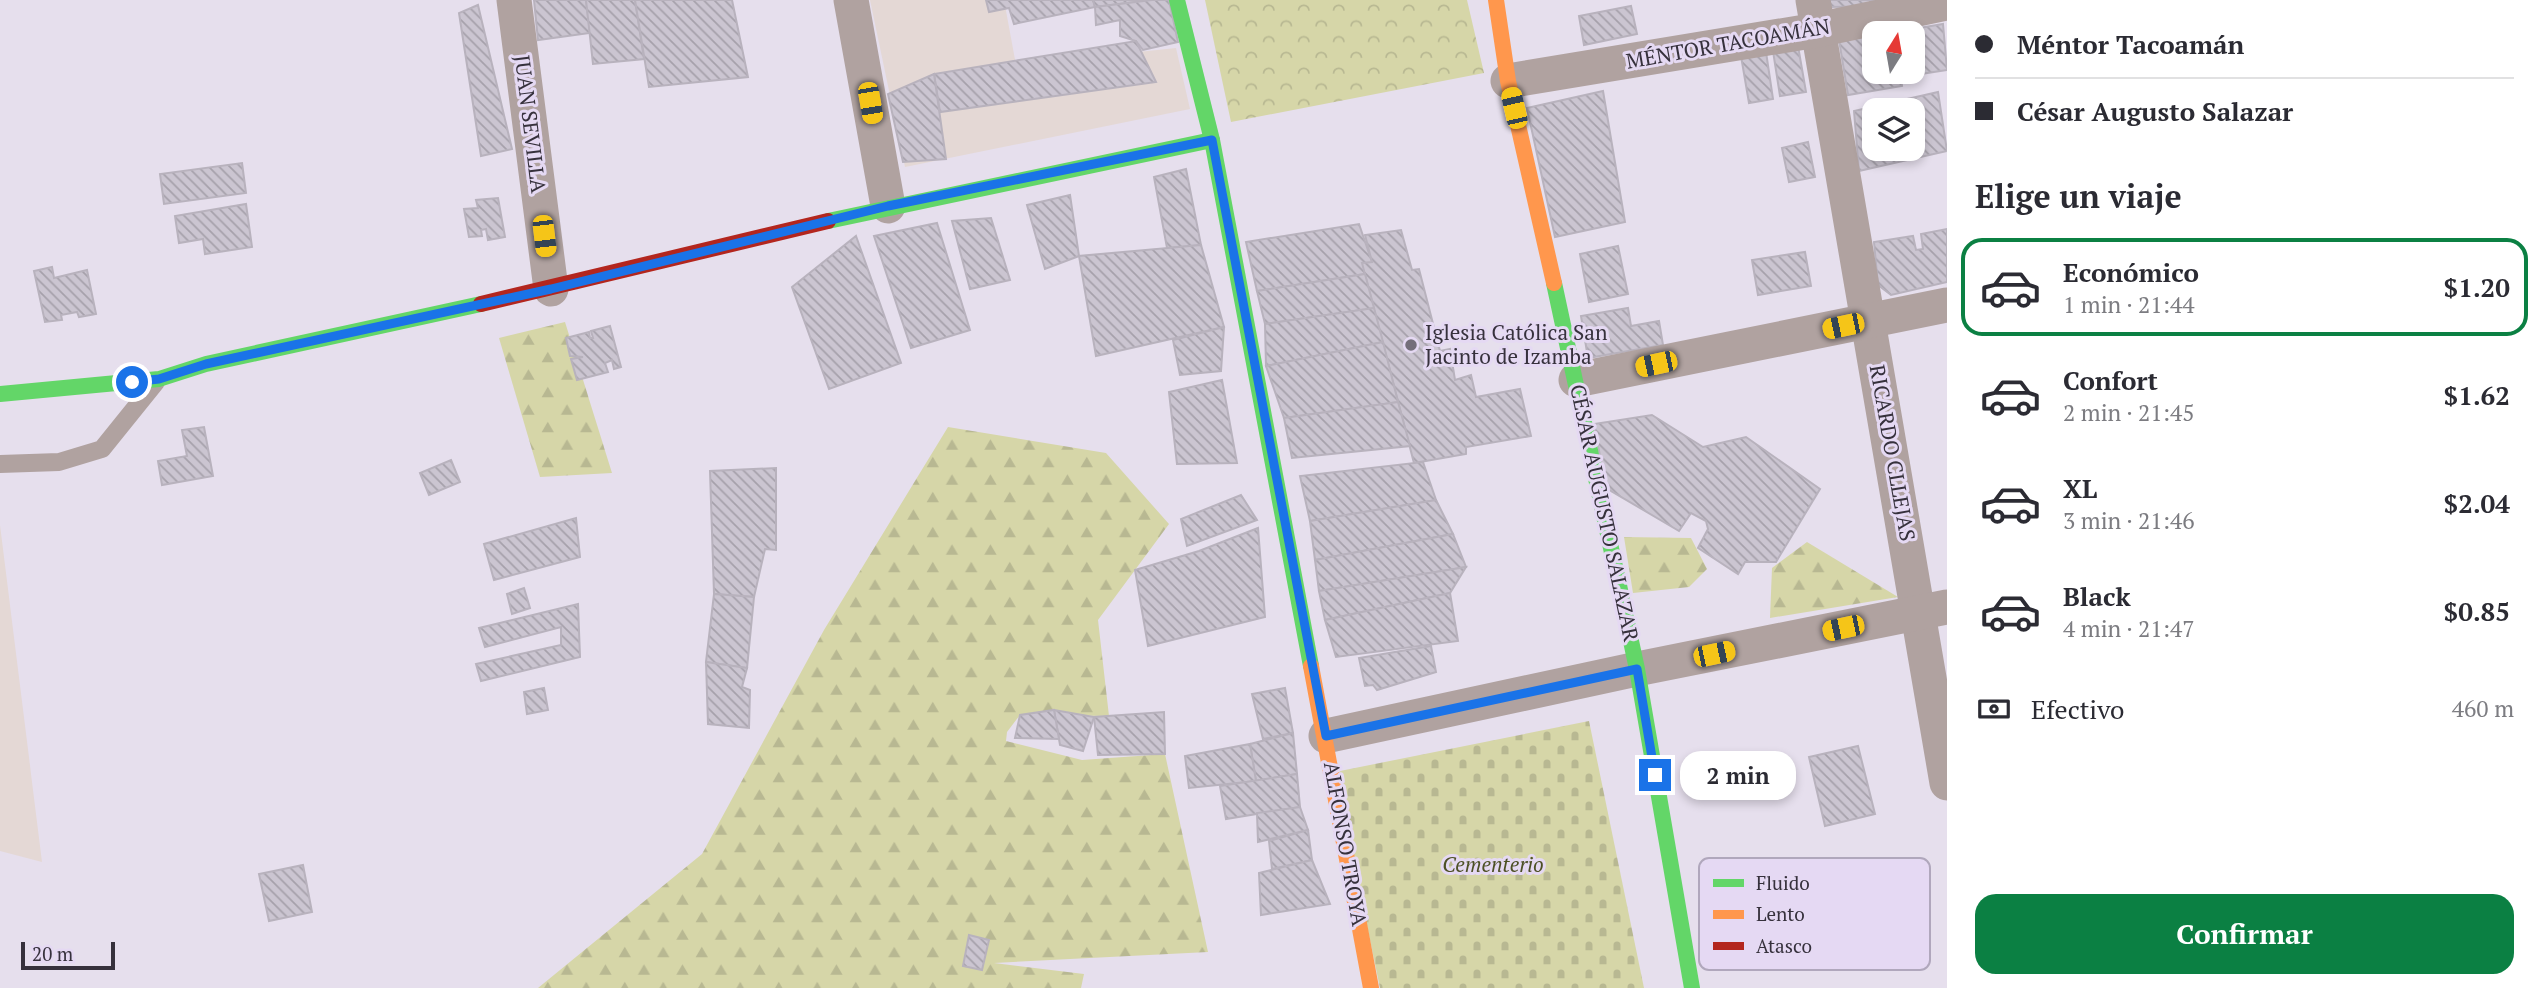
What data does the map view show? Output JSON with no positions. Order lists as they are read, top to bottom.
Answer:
{
  "streets": {
    "street": [
      "MÉNTOR TACOAMÁN",
      "JUAN SEVILLA",
      "RICARDO CLLEJAS",
      "CÉSAR AUGUSTO SALAZAR",
      "ALFONSO TROYA"
    ]
  },
  "crossings": [
    ["MÉNTOR TACOAMÁN", "RICARDO CLLEJAS"],
    ["MÉNTOR TACOAMÁN", "CÉSAR AUGUSTO SALAZAR"]
  ],
  "parks": ["Cementerio"],
  "places": ["Iglesia Católica San Jacinto de Izamba"],
  "legend": ["Fluido", "Lento", "Atasco"],
  "scale_bar": "20 m",
  "north": "top",
  "page": {
    "banner": ["Méntor Tacoamán", "César Augusto Salazar"],
    "heading": "Elige un viaje",
    "list": [
      {
        "name": "Económico",
        "note": "1 min · 21:44",
        "value": "$1.20"
      },
      {
        "name": "Confort",
        "note": "2 min · 21:45",
        "value": "$1.62"
      },
      {
        "name": "XL",
        "note": "3 min · 21:46",
        "value": "$2.04"
      },
      {
        "name": "Black",
        "note": "4 min · 21:47",
        "value": "$0.85"
      }
    ],
    "pay": ["Efectivo", "460 m"],
    "bubble": "2 min",
    "buttons": "Confirmar",
    "scale": "20 m"
  }
}
